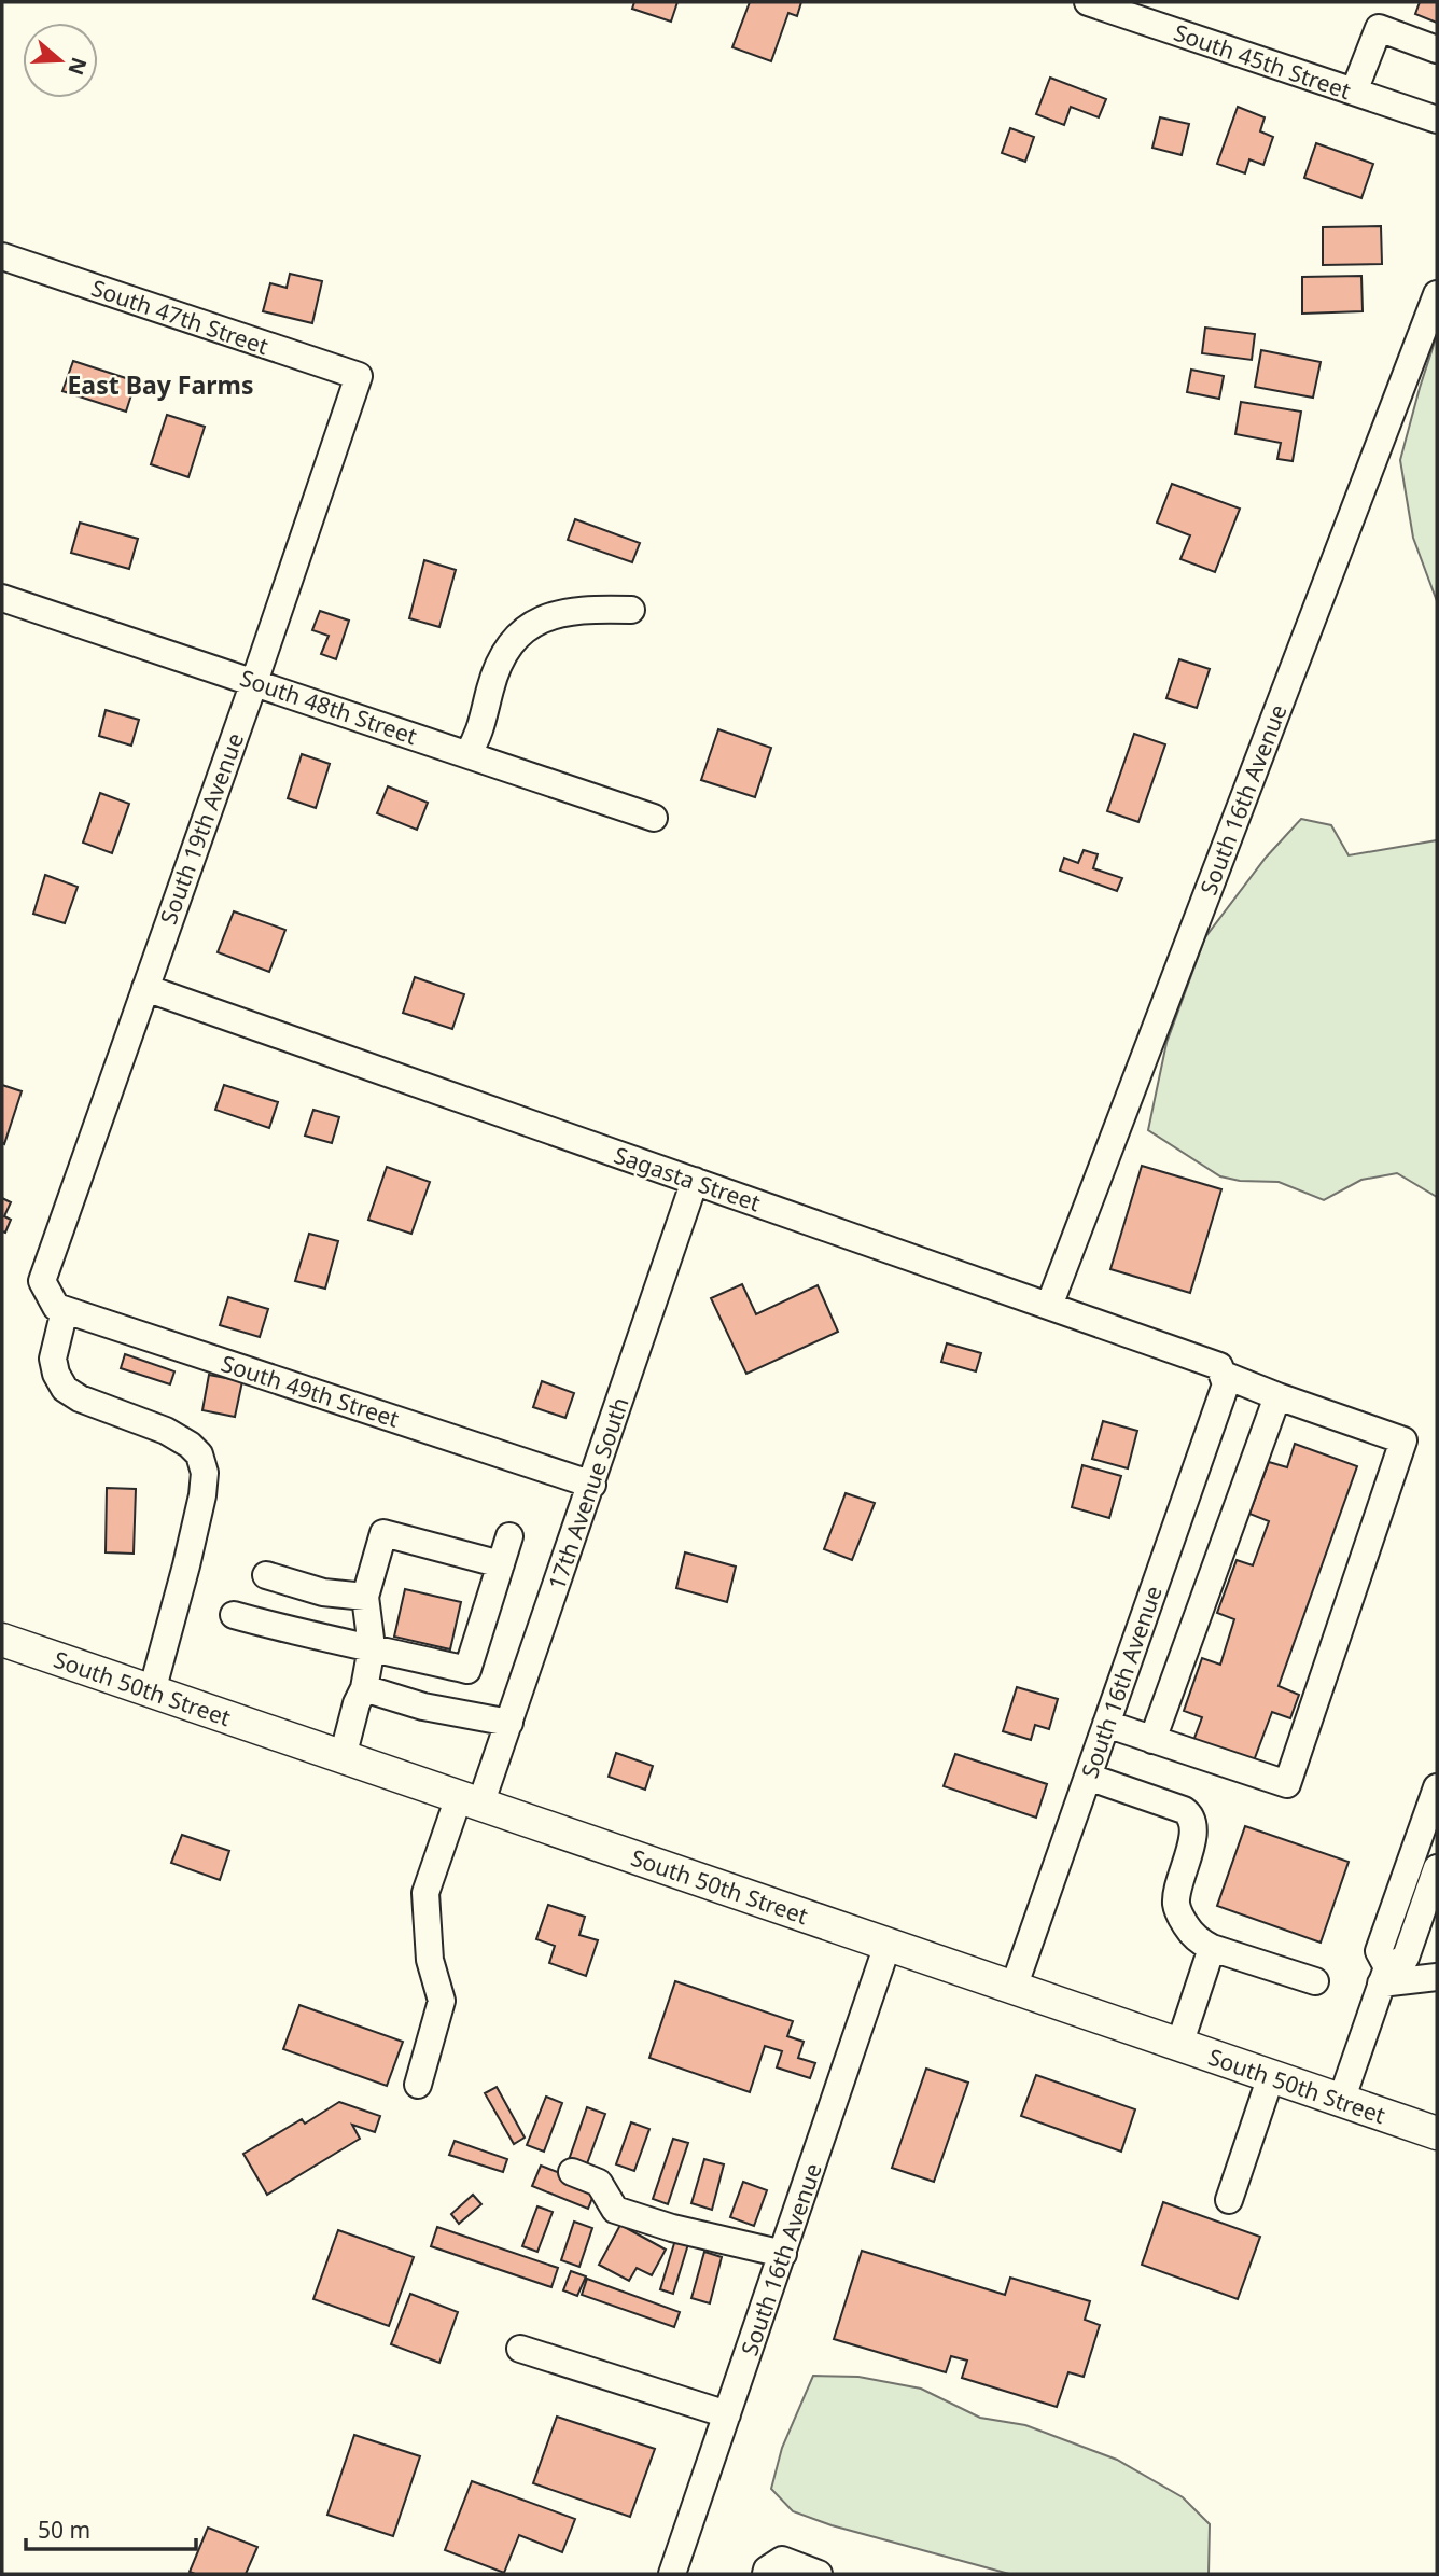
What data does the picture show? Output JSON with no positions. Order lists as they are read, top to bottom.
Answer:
{
  "streets": {
    "main road": ["South 50th Street"],
    "street": [
      "South 45th Street",
      "South 47th Street",
      "South 48th Street",
      "South 16th Avenue",
      "South 19th Avenue",
      "Sagasta Street",
      "South 49th Street",
      "17th Avenue South"
    ]
  },
  "crossings": [
    ["South 47th Street", "South 19th Avenue"],
    ["South 48th Street", "South 19th Avenue"],
    ["South 16th Avenue", "Sagasta Street"],
    ["South 16th Avenue", "South 50th Street"],
    ["South 19th Avenue", "Sagasta Street"],
    ["South 19th Avenue", "South 49th Street"],
    ["Sagasta Street", "17th Avenue South"],
    ["South 49th Street", "17th Avenue South"],
    ["17th Avenue South", "South 50th Street"]
  ],
  "districts": ["East Bay Farms"],
  "scale_bar": "50 m",
  "north": "right"
}
